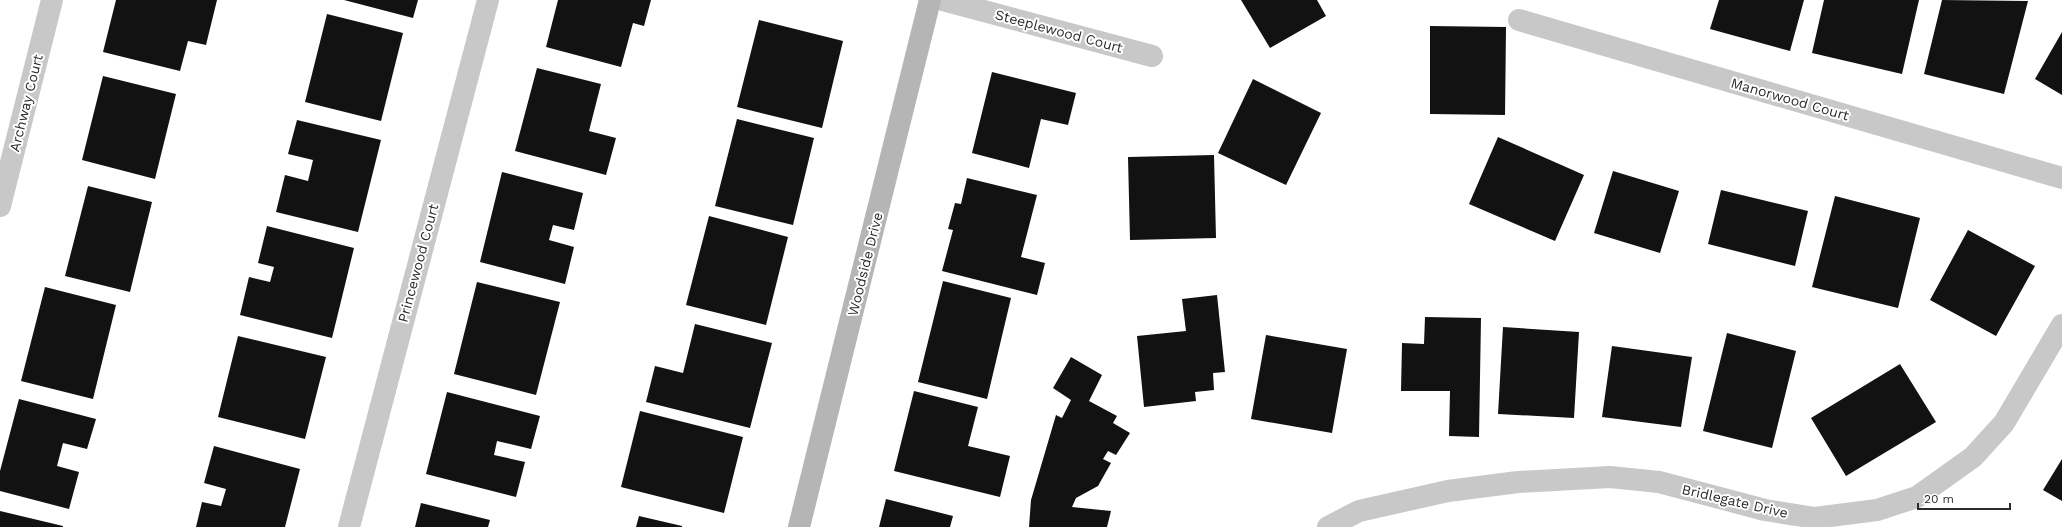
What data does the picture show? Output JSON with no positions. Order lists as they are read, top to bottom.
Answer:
{
  "streets": {
    "street": [
      "Steeplewood Court",
      "Manorwood Court",
      "Archway Court",
      "Princewood Court",
      "Woodside Drive",
      "Bridlegate Drive"
    ]
  },
  "scale_bar": "20 m"
}
